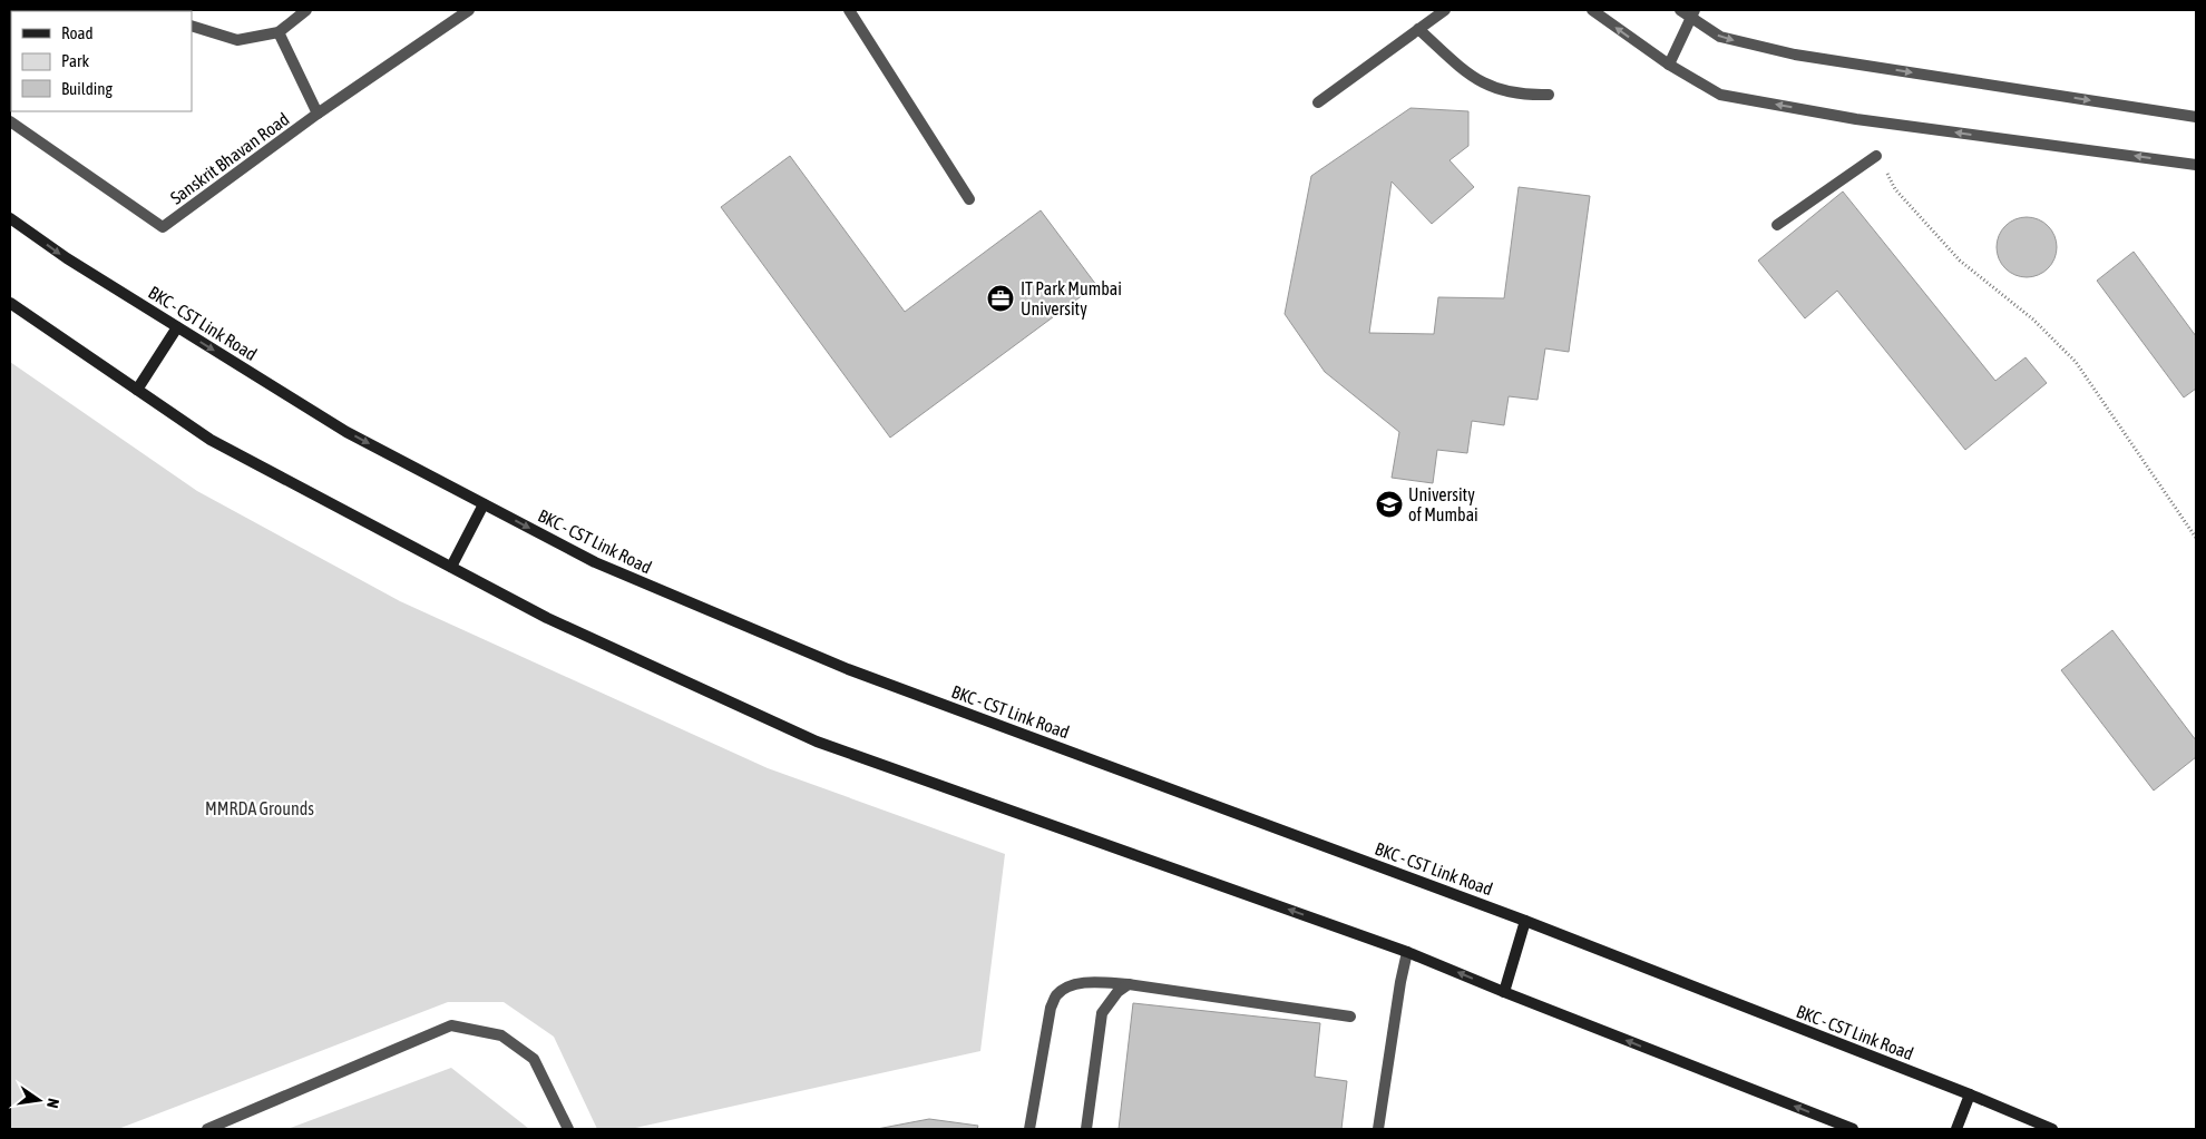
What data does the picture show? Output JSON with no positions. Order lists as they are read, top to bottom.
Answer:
{
  "streets": {
    "street": ["BKC - CST Link Road"],
    "lane": ["Sanskrit Bhavan Road"]
  },
  "parks": ["MMRDA Grounds"],
  "places": {
    "office": ["IT Park Mumbai University"],
    "school or university": ["University of Mumbai"]
  },
  "legend": ["Road", "Park", "Building"],
  "north": "right"
}
